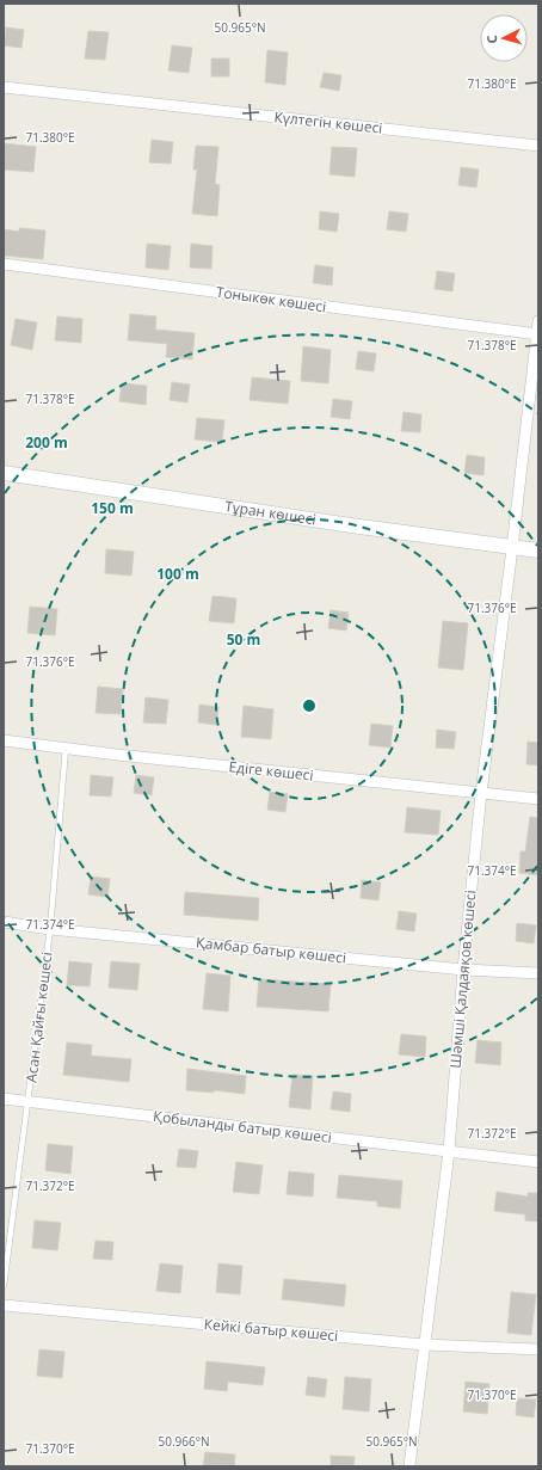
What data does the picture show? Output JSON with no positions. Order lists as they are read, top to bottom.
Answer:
{
  "streets": {
    "street": [
      "Күлтегін көшесі",
      "Тоныкөк көшесі",
      "Тұран көшесі",
      "Едіге көшесі",
      "Қамбар батыр көшесі",
      "Шәмші Қалдаяқов көшесі",
      "Қобыланды батыр көшесі",
      "Кейкі батыр көшесі"
    ],
    "lane": ["Асан Қайғы көшесі"]
  },
  "crossings": [
    ["Тоныкөк көшесі", "Шәмші Қалдаяқов көшесі"],
    ["Тұран көшесі", "Шәмші Қалдаяқов көшесі"],
    ["Едіге көшесі", "Шәмші Қалдаяқов көшесі"],
    ["Едіге көшесі", "Асан Қайғы көшесі"],
    ["Қамбар батыр көшесі", "Шәмші Қалдаяқов көшесі"],
    ["Қамбар батыр көшесі", "Асан Қайғы көшесі"],
    ["Шәмші Қалдаяқов көшесі", "Қобыланды батыр көшесі"],
    ["Шәмші Қалдаяқов көшесі", "Кейкі батыр көшесі"],
    ["Асан Қайғы көшесі", "Қобыланды батыр көшесі"]
  ],
  "north": "left",
  "coordinates": [
    "50.965°N",
    "71.380°E",
    "71.378°E",
    "71.376°E",
    "71.374°E",
    "71.372°E",
    "71.370°E",
    "50.966°N"
  ],
  "rings": [
    "200 m",
    "150 m",
    "100 m",
    "50 m"
  ]
}
